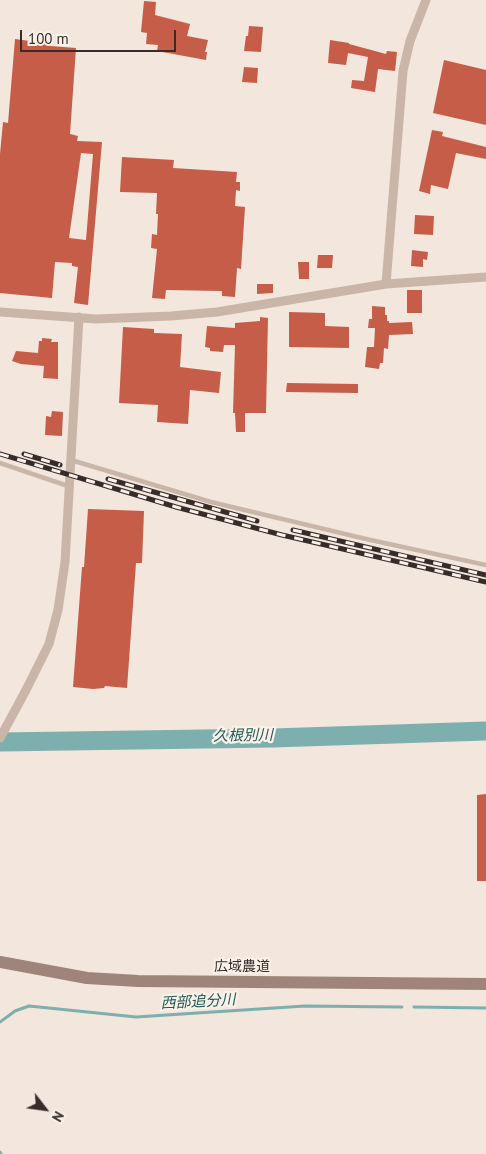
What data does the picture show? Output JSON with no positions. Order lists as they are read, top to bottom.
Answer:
{
  "streets": {
    "street": ["広域農道"]
  },
  "water": ["久根別川", "西部追分川"],
  "scale_bar": "100 m",
  "north": "bottom right"
}
